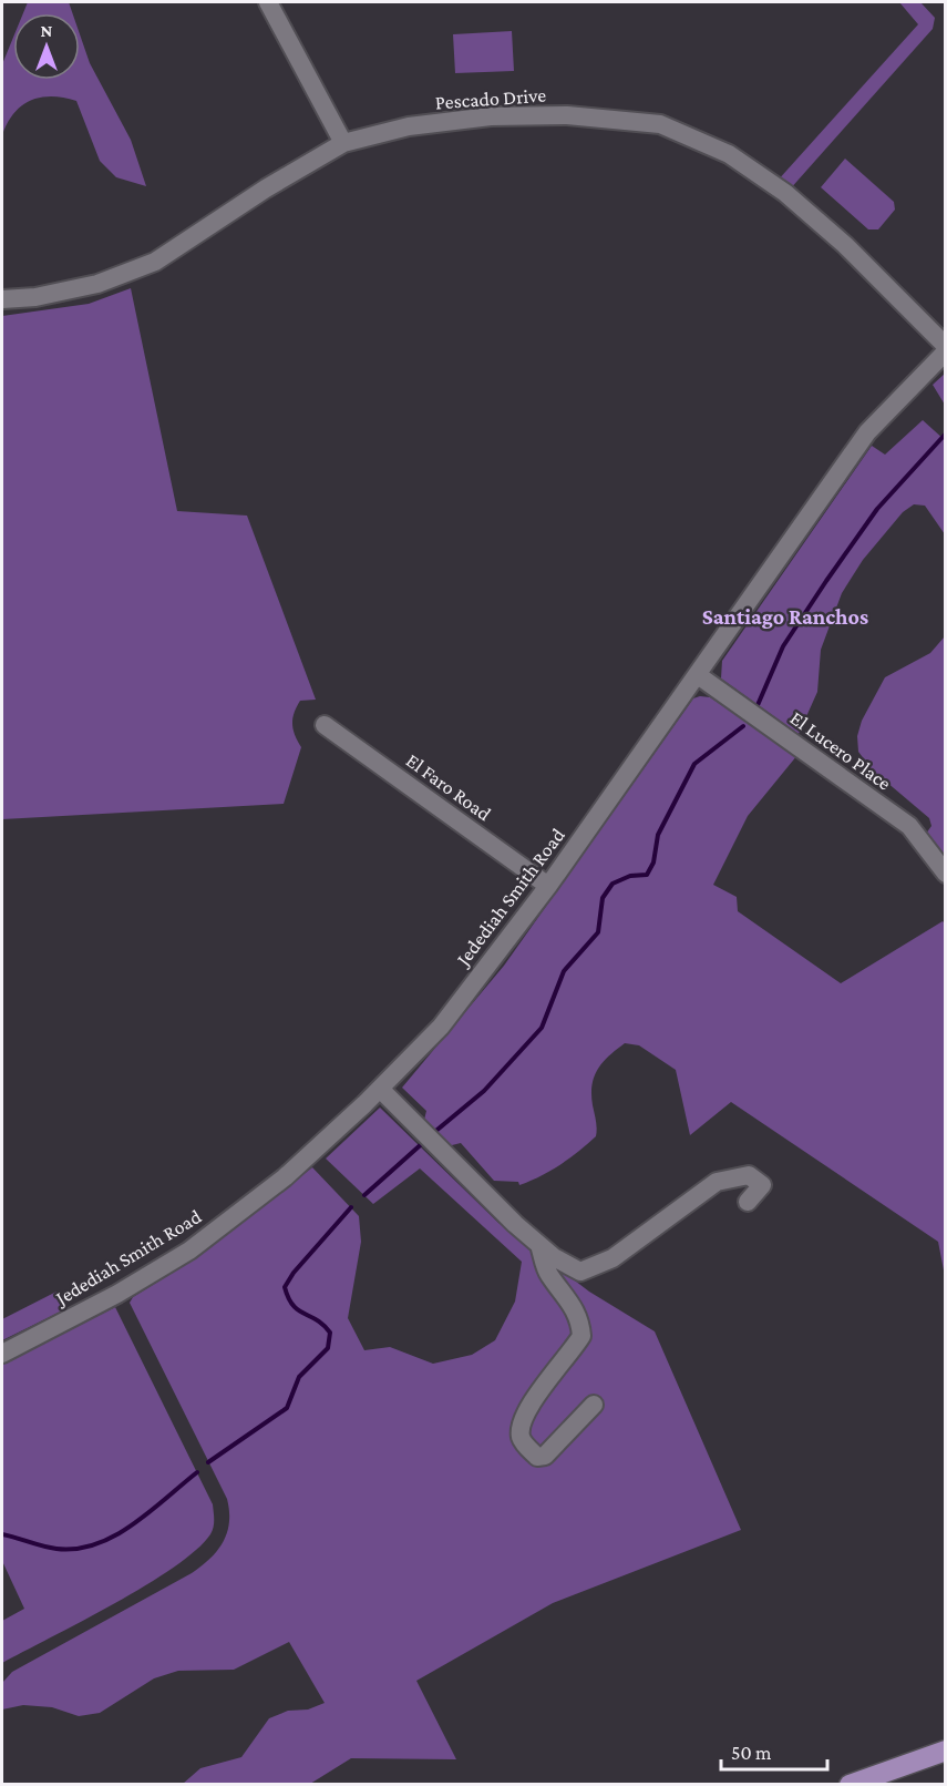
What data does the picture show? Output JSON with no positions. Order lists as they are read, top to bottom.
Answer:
{
  "streets": {
    "street": [
      "Pescado Drive",
      "El Lucero Place",
      "El Faro Road",
      "Jedediah Smith Road"
    ]
  },
  "crossings": [
    ["El Lucero Place", "Jedediah Smith Road"],
    ["El Faro Road", "Jedediah Smith Road"]
  ],
  "districts": ["Santiago Ranchos"],
  "scale_bar": "50 m",
  "north": "top"
}
